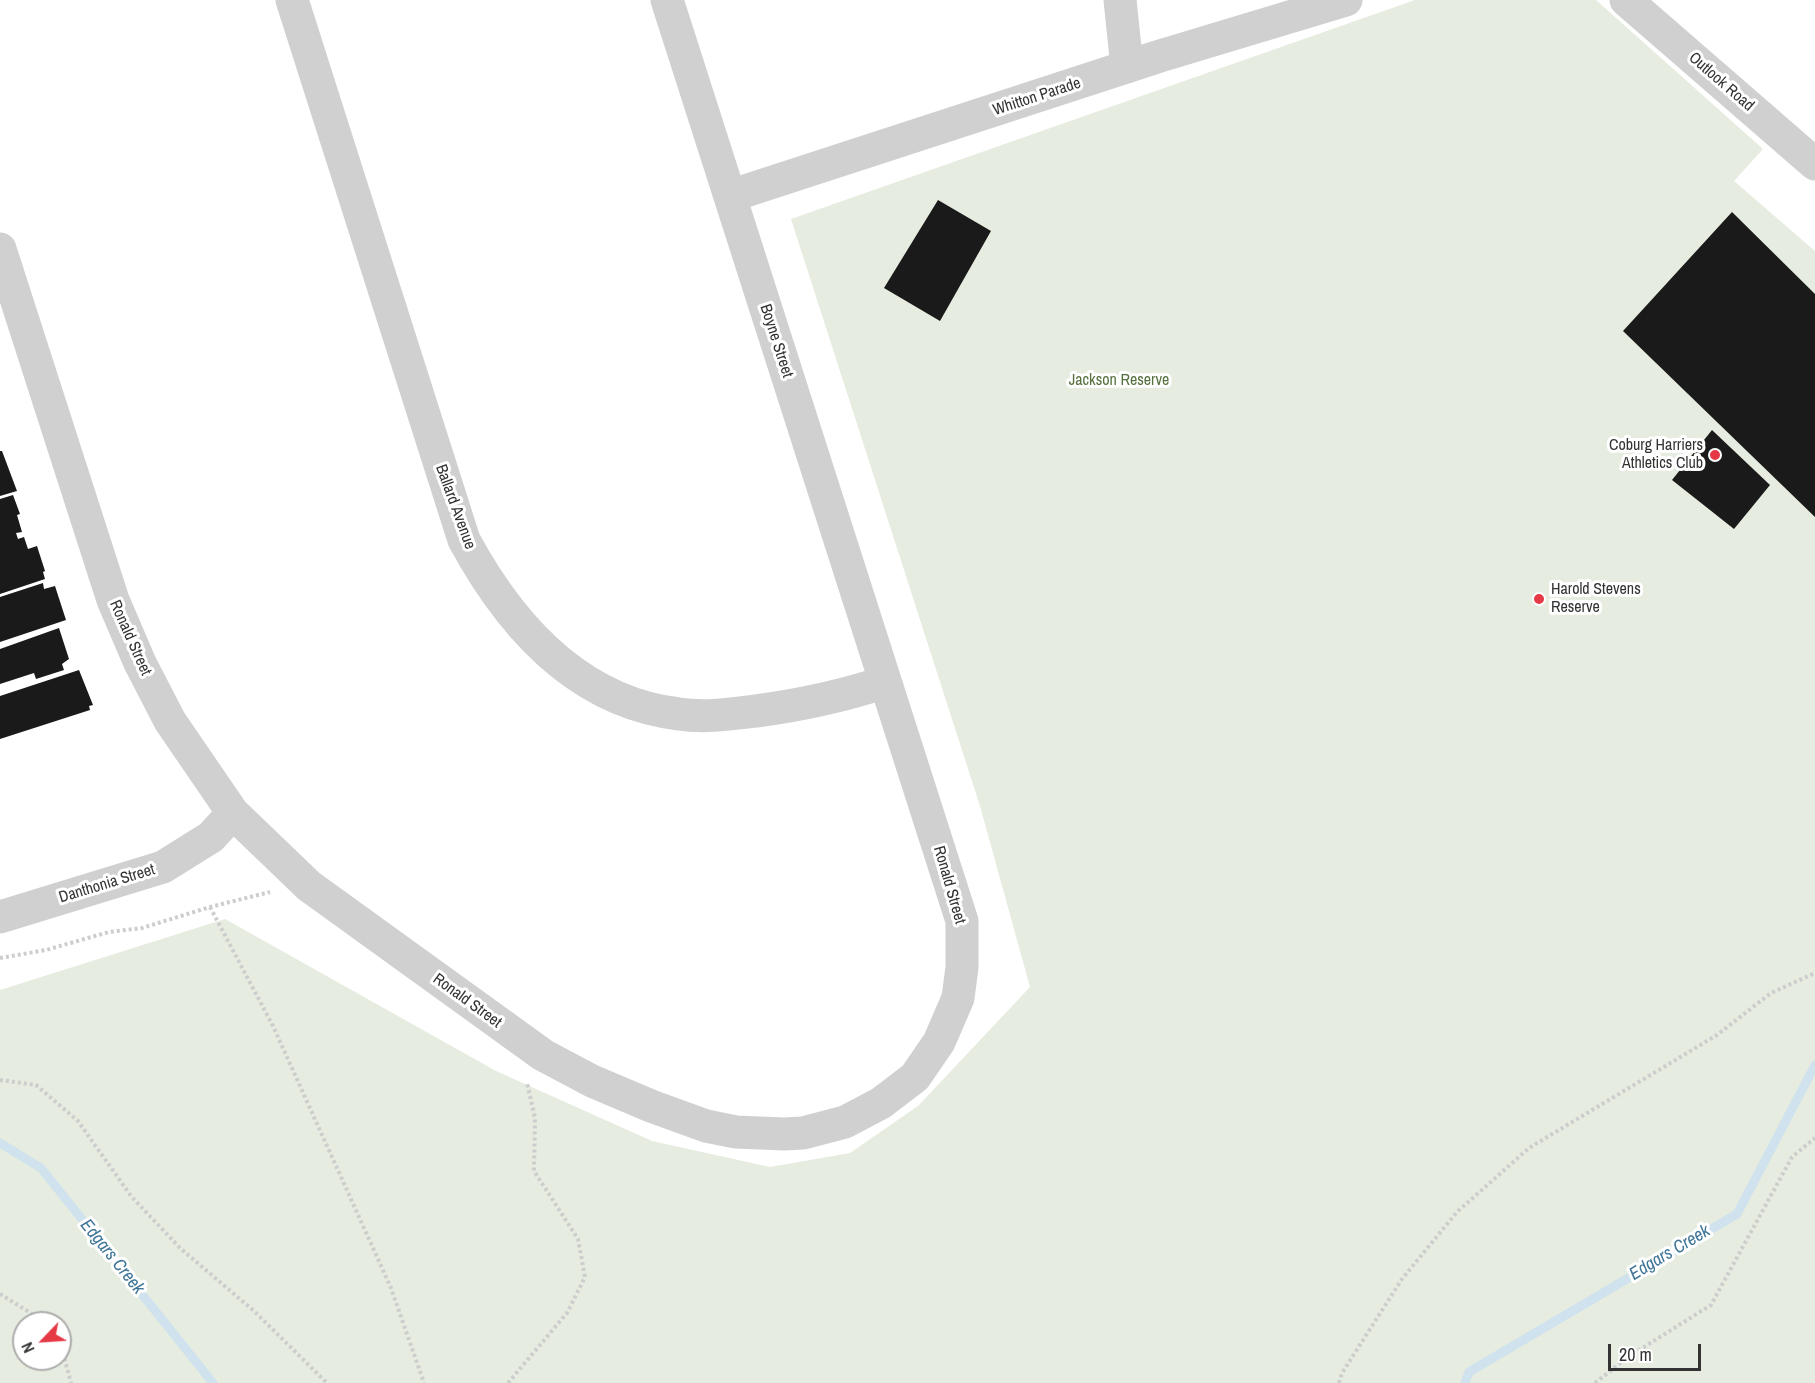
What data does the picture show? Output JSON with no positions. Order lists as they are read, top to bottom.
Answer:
{
  "streets": {
    "street": [
      "Outlook Road",
      "Whitton Parade",
      "Boyne Street",
      "Ballard Avenue",
      "Ronald Street",
      "Danthonia Street"
    ]
  },
  "crossings": [
    ["Whitton Parade", "Boyne Street"],
    ["Boyne Street", "Ballard Avenue"],
    ["Boyne Street", "Ronald Street"],
    ["Ballard Avenue", "Ronald Street"],
    ["Ronald Street", "Danthonia Street"]
  ],
  "water": ["Edgars Creek"],
  "parks": ["Jackson Reserve"],
  "places": ["Coburg Harriers Athletics Club", "Harold Stevens Reserve"],
  "scale_bar": "20 m",
  "north": "bottom left"
}
